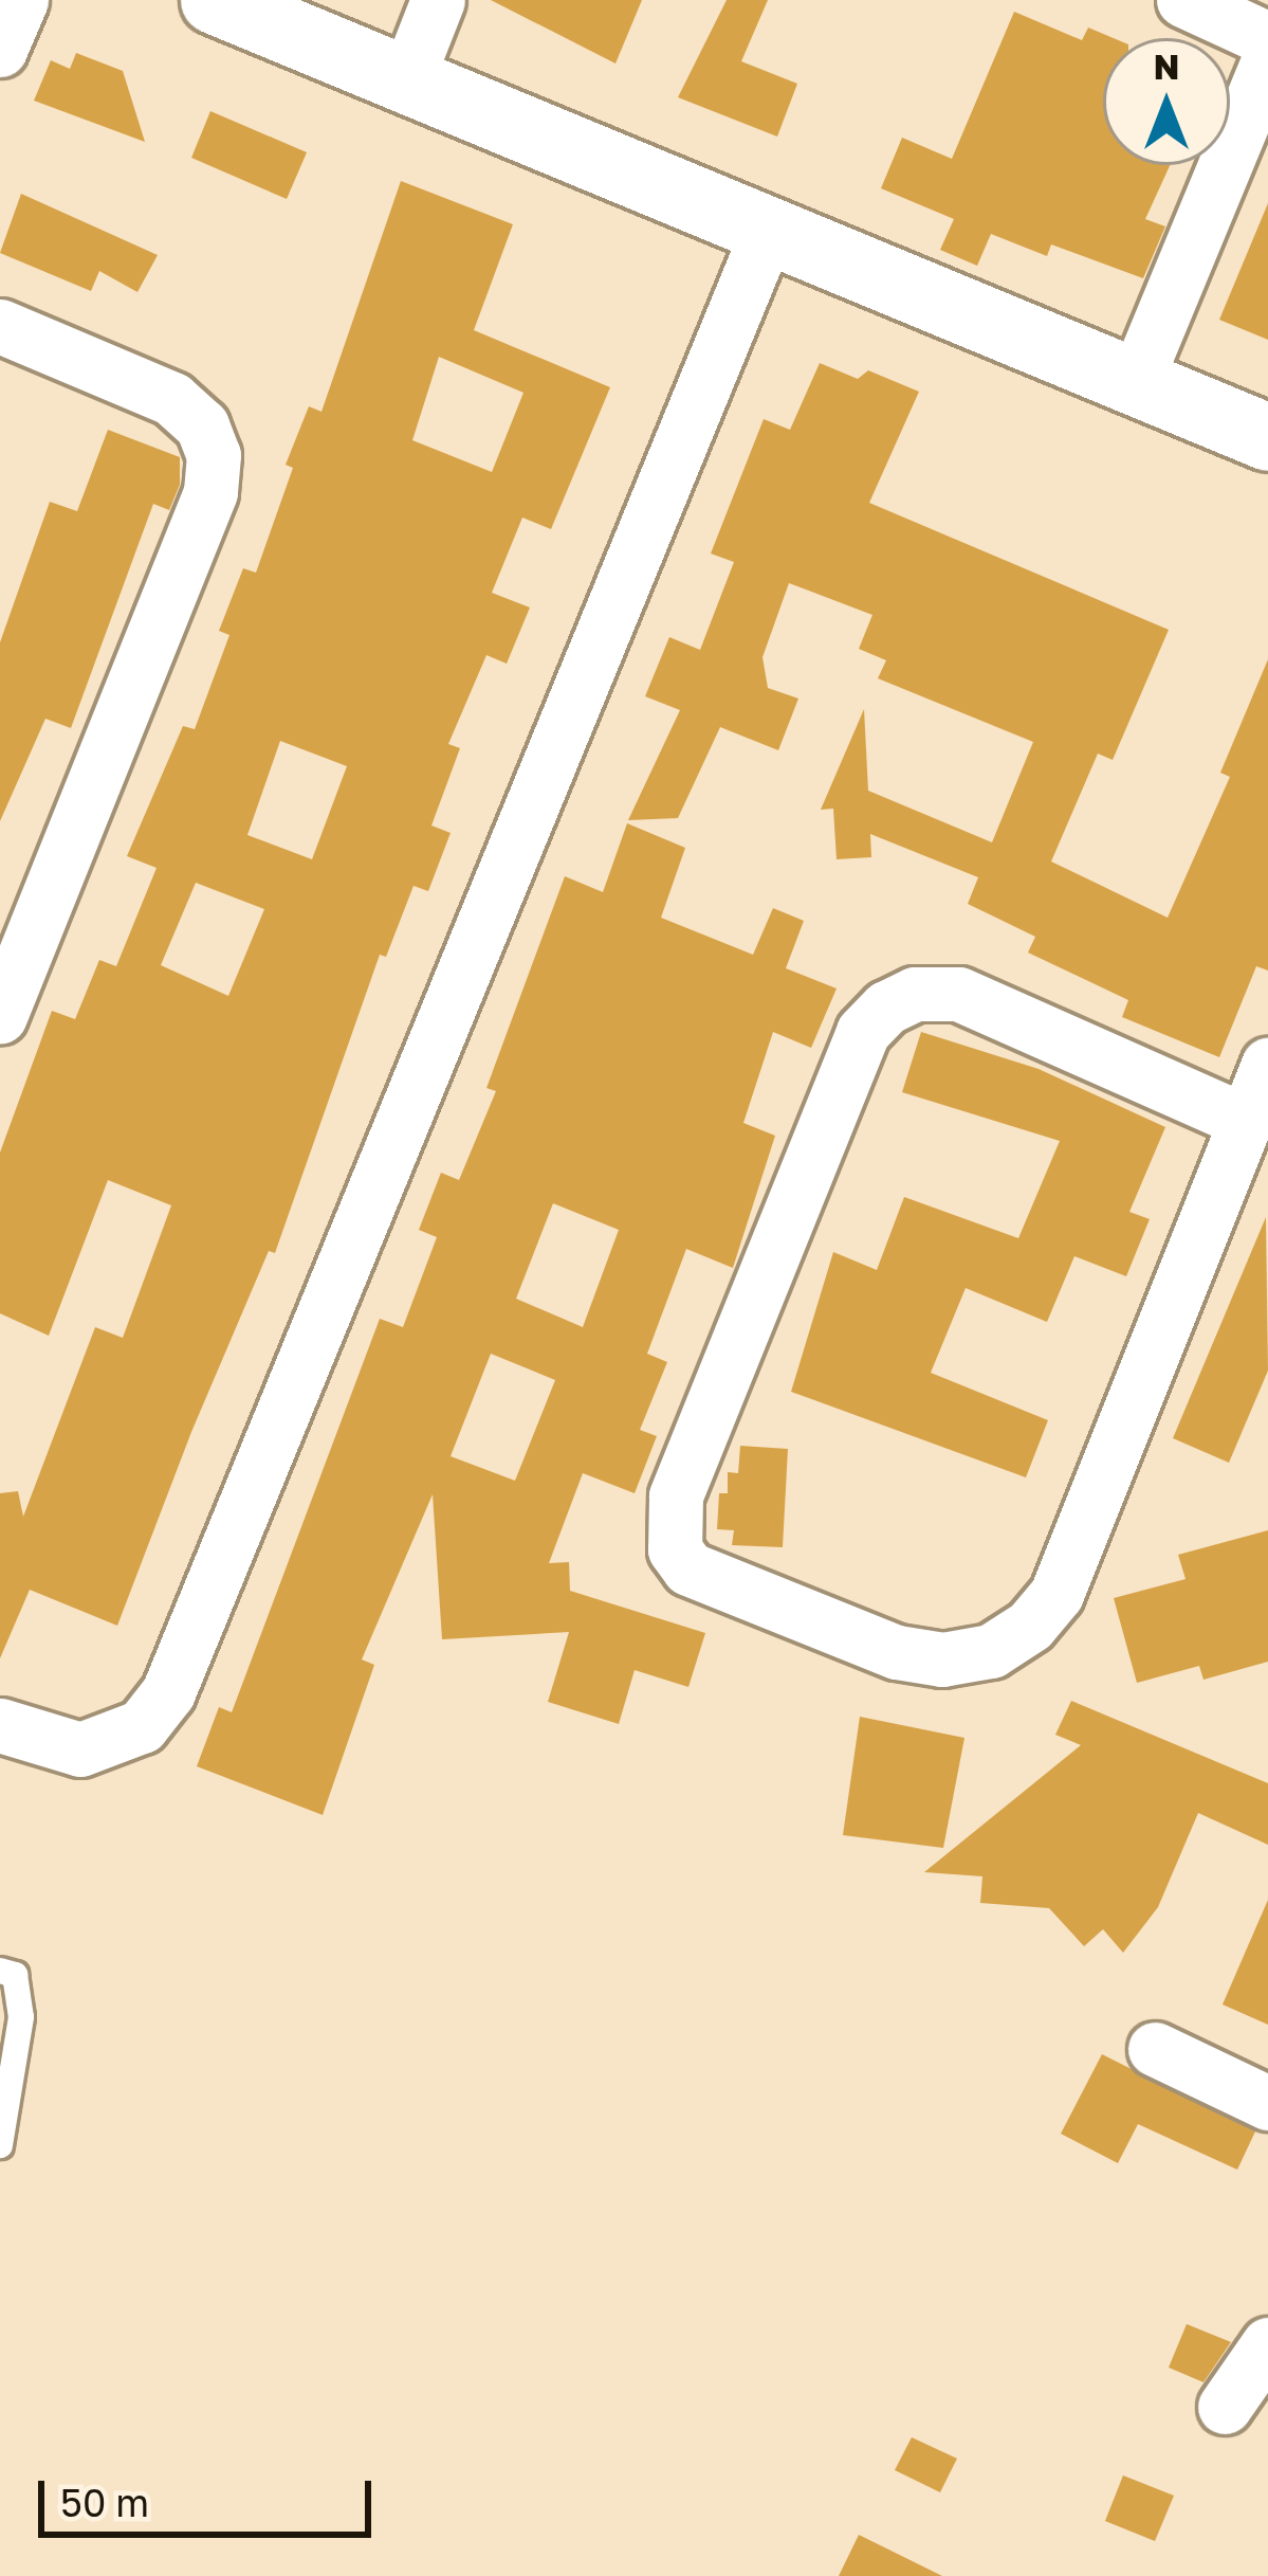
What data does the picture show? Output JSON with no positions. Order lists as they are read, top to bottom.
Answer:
{
  "scale_bar": "50 m",
  "north": "top"
}
